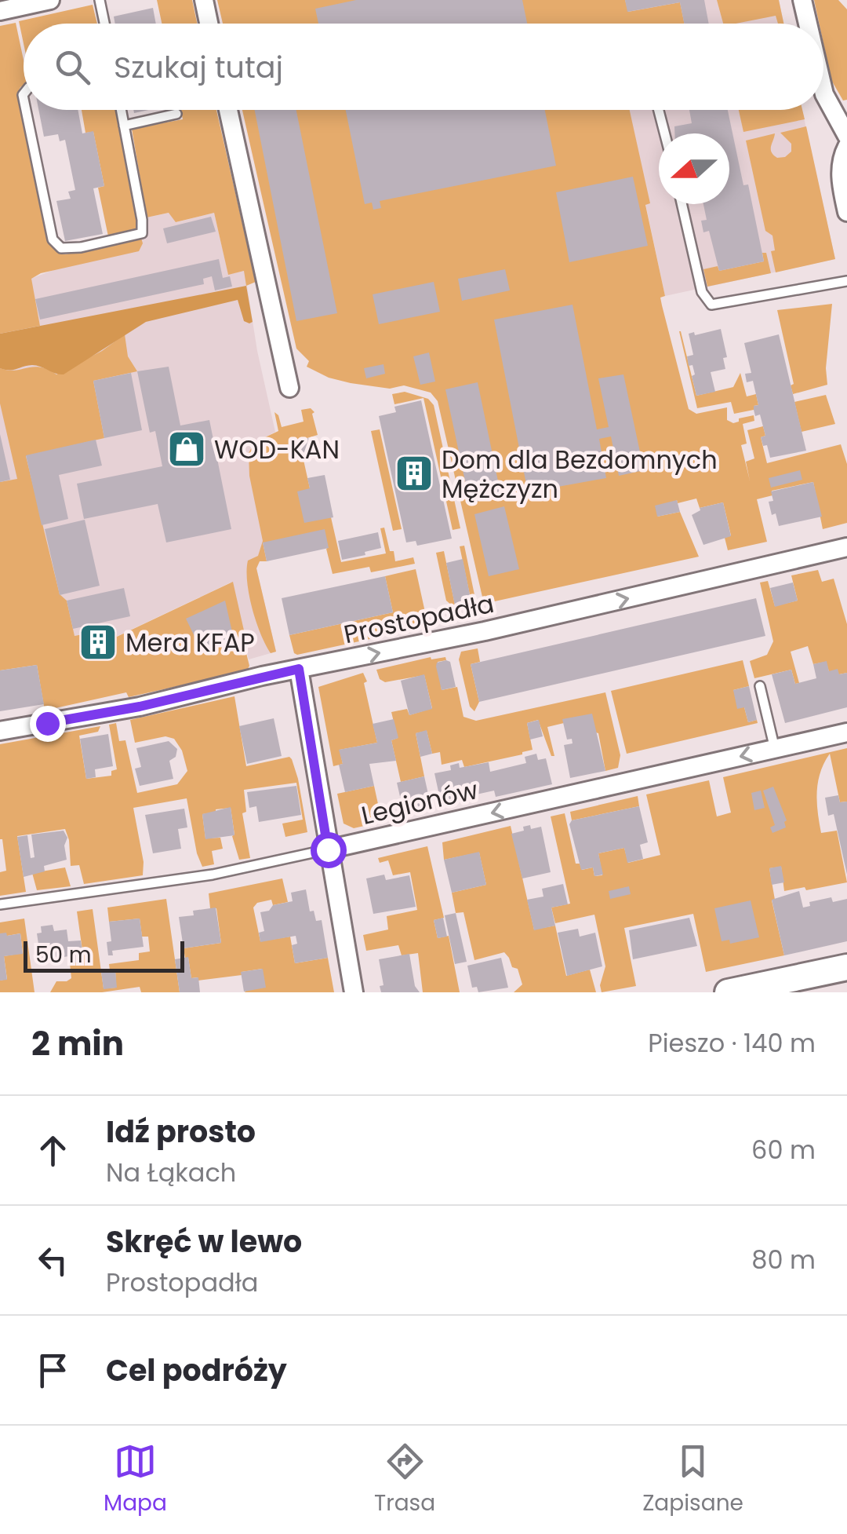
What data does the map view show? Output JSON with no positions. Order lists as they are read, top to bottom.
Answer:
{
  "streets": {
    "street": ["Prostopadła", "Legionów"]
  },
  "one_way": ["Prostopadła", "Legionów"],
  "places": {
    "shop": ["WOD-KAN"],
    "building": ["Dom dla Bezdomnych Mężczyzn", "Mera KFAP"]
  },
  "scale_bar": "50 m",
  "north": "left",
  "page": {
    "search": "Szukaj tutaj",
    "scale": "50 m",
    "heading": ["2 min", "Pieszo · 140 m"],
    "list": [
      ["Idź prosto", "Na Łąkach", "60 m"],
      ["Skręć w lewo", "Prostopadła", "80 m"],
      "Cel podróży"
    ],
    "nav": ["Mapa", "Trasa", "Zapisane"]
  }
}
